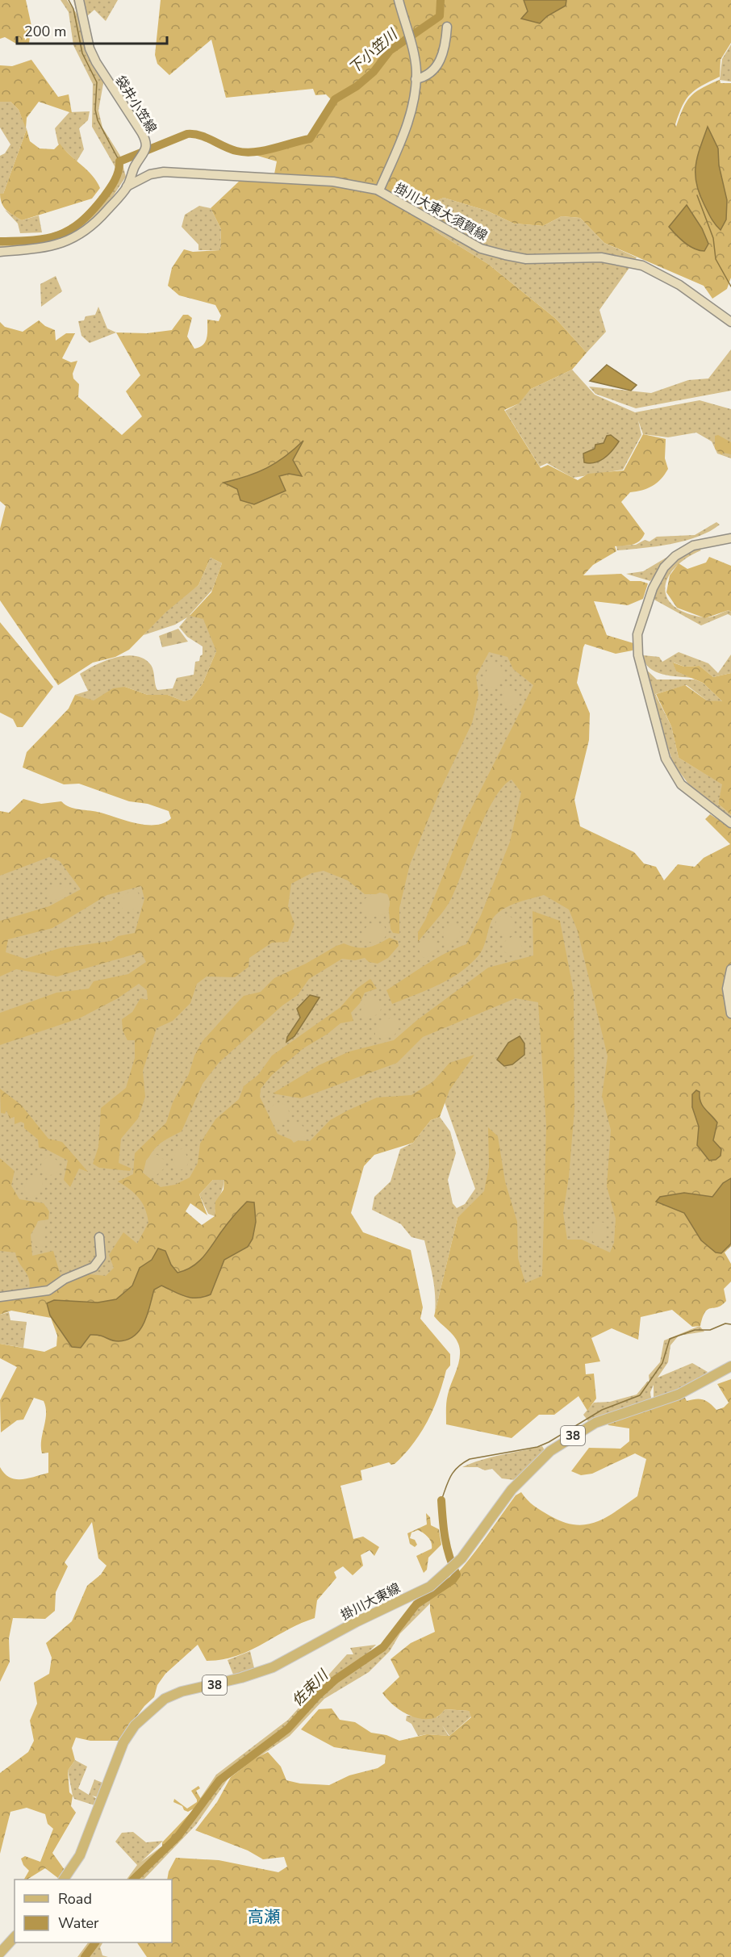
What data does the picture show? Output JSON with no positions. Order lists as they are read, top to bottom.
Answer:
{
  "streets": {
    "main road": [
      "袋井小笠線",
      "掛川大東大須賀線",
      "38",
      "掛川大東線"
    ]
  },
  "crossings": [
    ["袋井小笠線", "掛川大東大須賀線"]
  ],
  "districts": ["高瀬"],
  "water": ["下小笠川", "佐束川"],
  "legend": ["Road", "Water"],
  "scale_bar": "200 m"
}
